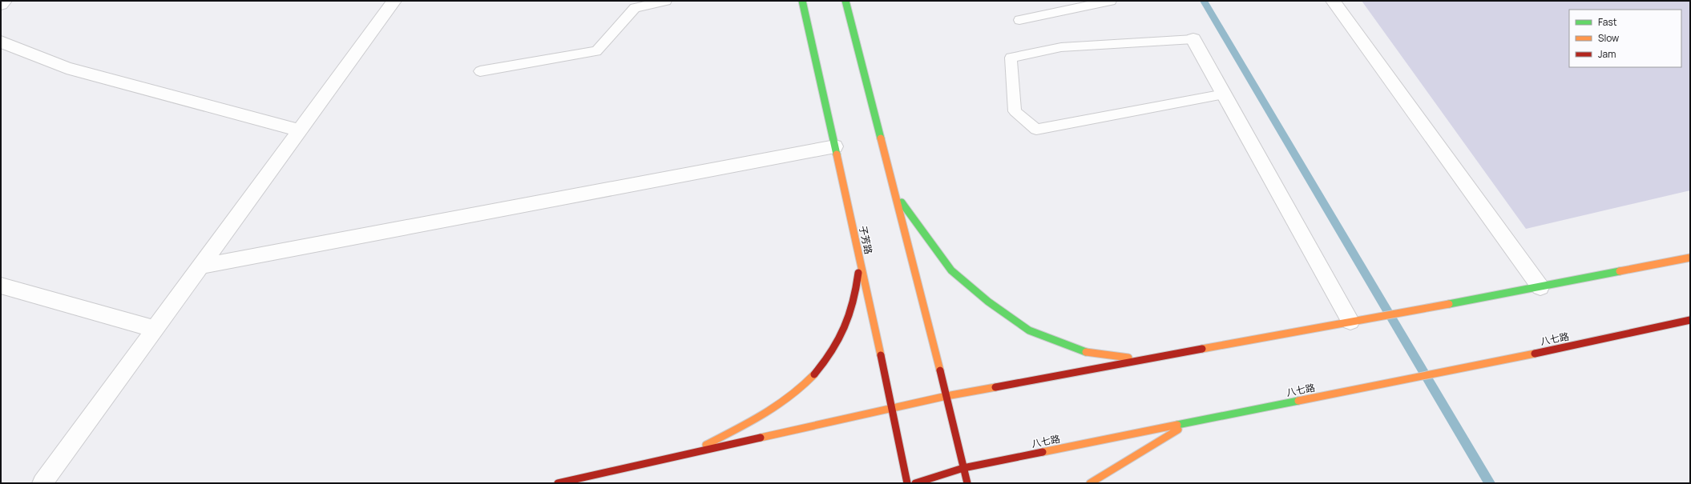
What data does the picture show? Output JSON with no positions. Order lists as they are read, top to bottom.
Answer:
{
  "streets": {
    "main road": ["子芳路", "八七路"]
  },
  "legend": ["Fast", "Slow", "Jam"]
}
